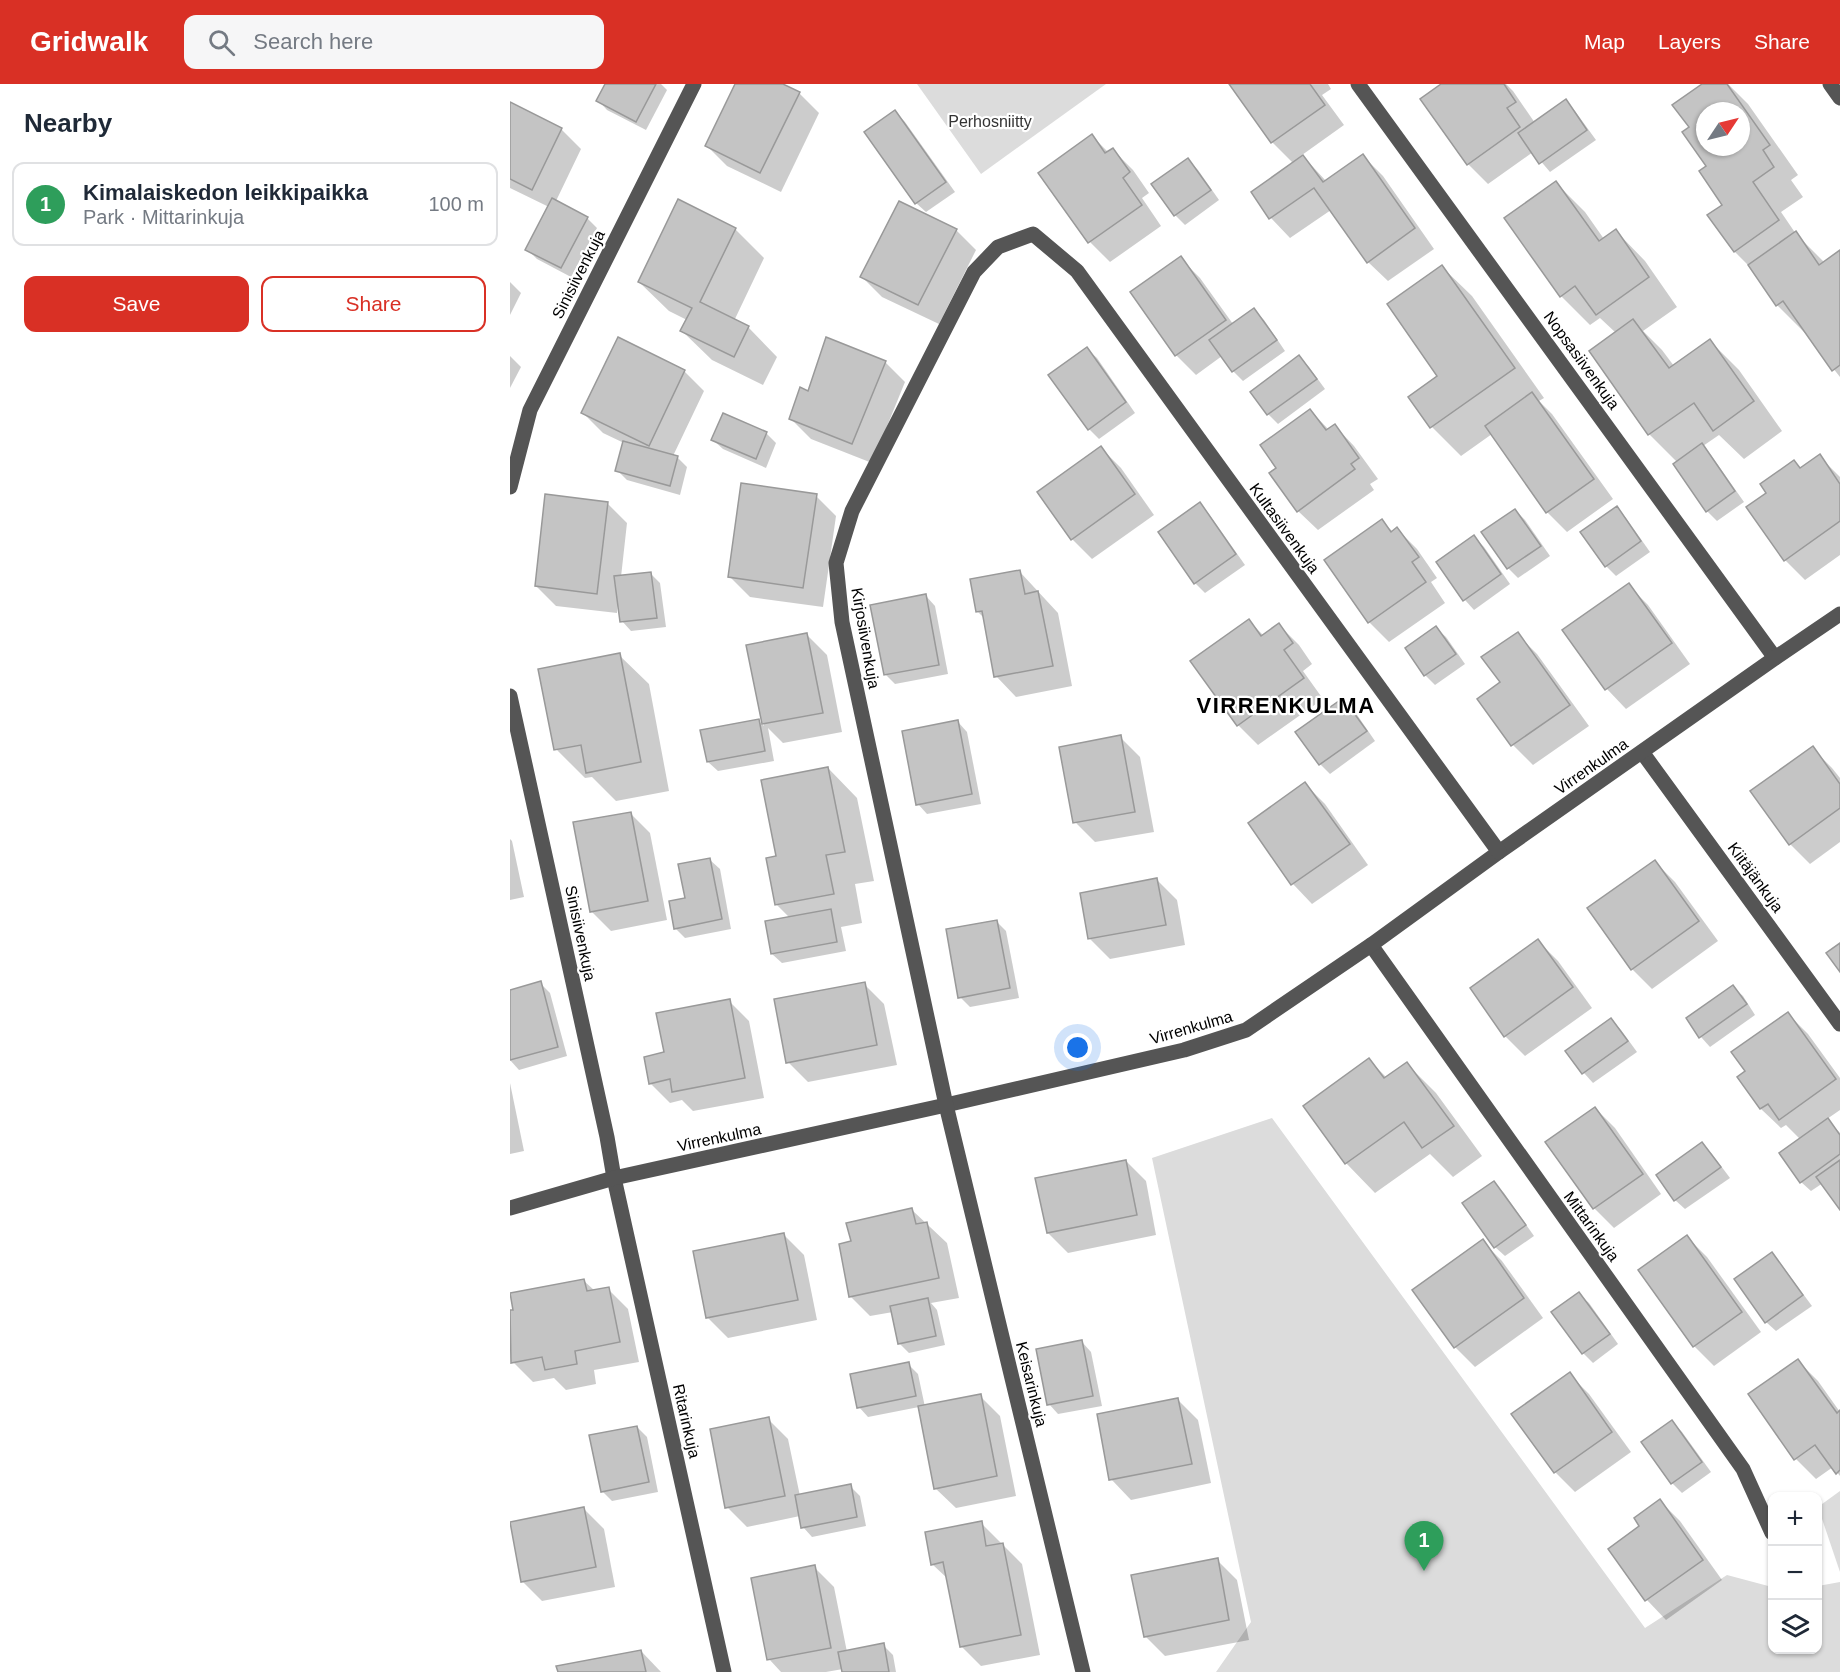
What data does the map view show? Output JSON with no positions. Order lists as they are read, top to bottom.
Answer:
{
  "streets": {
    "street": [
      "Sinisiivenkuja",
      "Nopsasiivenkuja",
      "Kultasiivenkuja",
      "Kirjosiivenkuja",
      "Virrenkulma",
      "Kiitäjänkuja",
      "Mittarinkuja",
      "Keisarinkuja",
      "Ritarinkuja"
    ]
  },
  "crossings": [
    ["Sinisiivenkuja", "Virrenkulma"],
    ["Sinisiivenkuja", "Ritarinkuja"],
    ["Nopsasiivenkuja", "Virrenkulma"],
    ["Kultasiivenkuja", "Kirjosiivenkuja"],
    ["Kultasiivenkuja", "Virrenkulma"],
    ["Kirjosiivenkuja", "Virrenkulma"],
    ["Kirjosiivenkuja", "Keisarinkuja"],
    ["Virrenkulma", "Kiitäjänkuja"],
    ["Virrenkulma", "Mittarinkuja"],
    ["Virrenkulma", "Keisarinkuja"],
    ["Virrenkulma", "Ritarinkuja"]
  ],
  "districts": ["VIRRENKULMA"],
  "parks": ["Perhosniitty"],
  "north": "top right",
  "page": {
    "header": "Gridwalk",
    "search": "Search here",
    "nav": ["Map", "Layers", "Share"],
    "heading": "Nearby",
    "list": [
      {
        "mark": "1",
        "name": "Kimalaiskedon leikkipaikka",
        "note": "Park · Mittarinkuja",
        "value": "100 m"
      }
    ],
    "buttons": ["Save", "Share"],
    "map_buttons": ["+", "−"],
    "pins": "1"
  }
}
